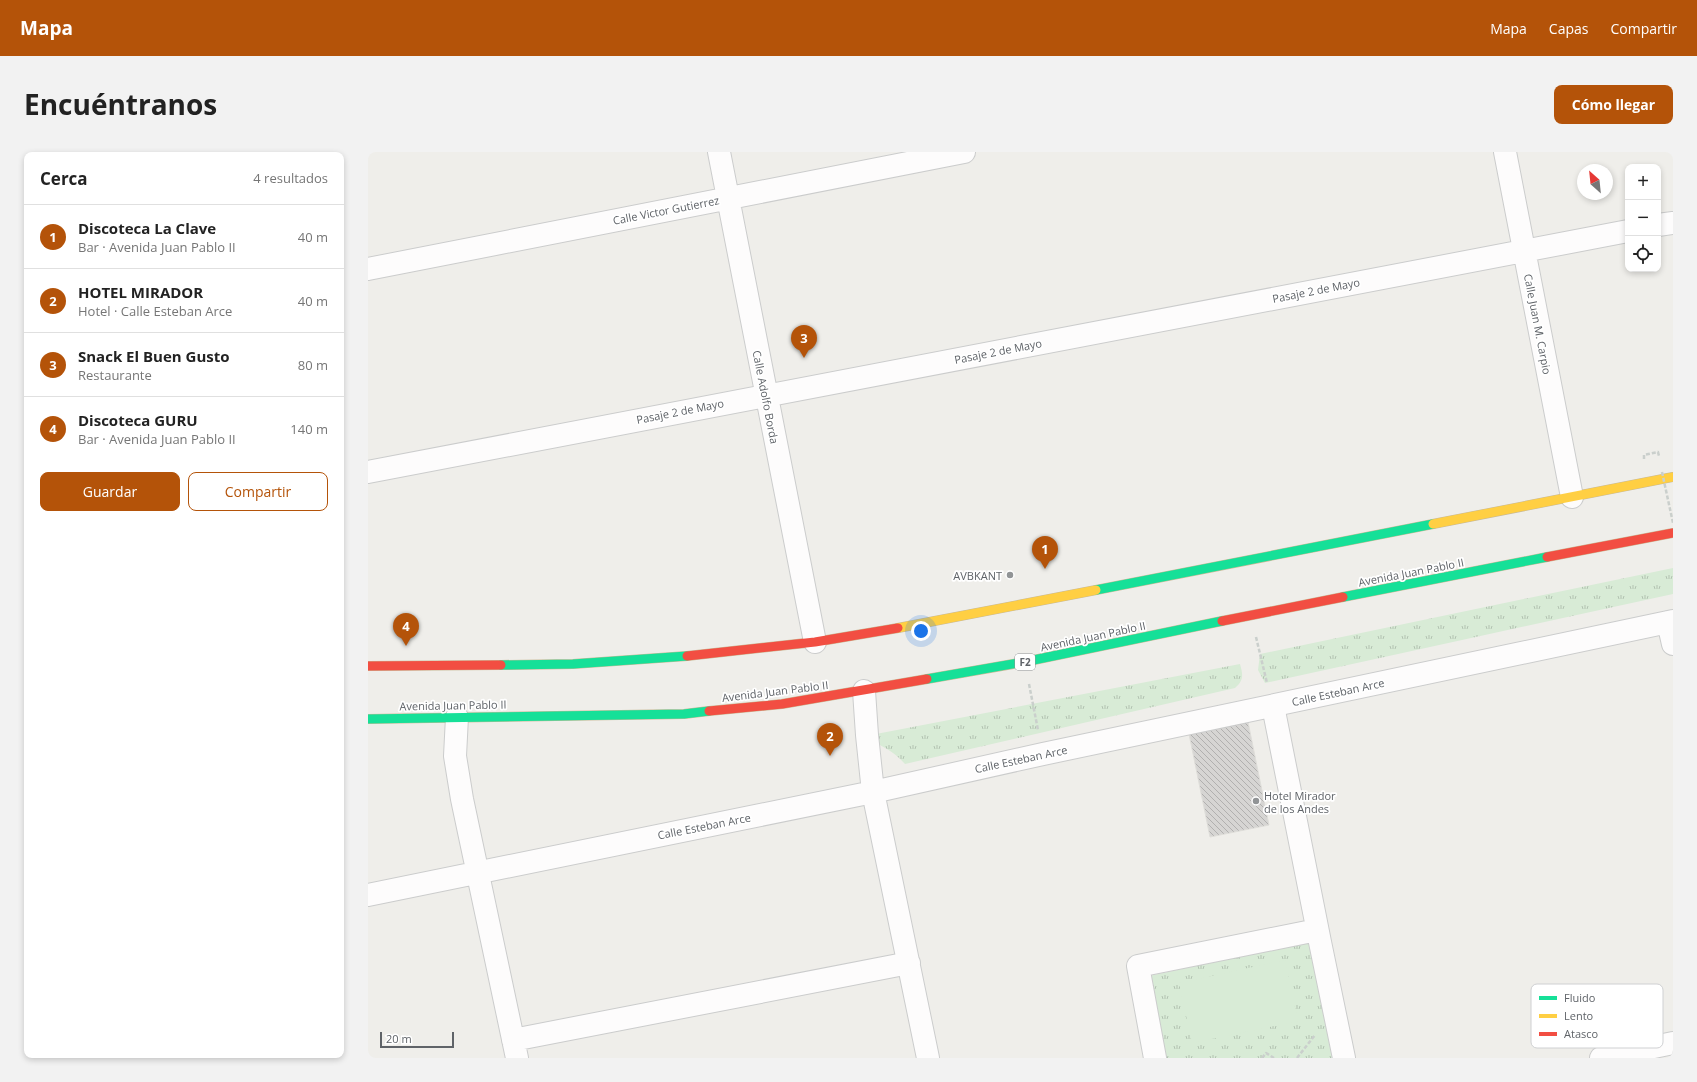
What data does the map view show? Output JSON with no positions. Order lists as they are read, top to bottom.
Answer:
{
  "streets": {
    "highway": ["Avenida Juan Pablo II", "F2"],
    "street": [
      "Calle Victor Gutierrez",
      "Pasaje 2 de Mayo",
      "Calle Juan M. Carpio",
      "Calle Adolfo Borda",
      "Calle Esteban Arce"
    ]
  },
  "crossings": [
    ["Calle Victor Gutierrez", "Calle Adolfo Borda"],
    ["Pasaje 2 de Mayo", "Calle Juan M. Carpio"],
    ["Pasaje 2 de Mayo", "Calle Adolfo Borda"]
  ],
  "places": ["AVBKANT", "Hotel Mirador de los Andes"],
  "legend": ["Fluido", "Lento", "Atasco"],
  "scale_bar": "20 m",
  "north": "top left",
  "page": {
    "header": "Mapa",
    "nav": ["Mapa", "Capas", "Compartir"],
    "title": "Encuéntranos",
    "buttons": [
      "Cómo llegar",
      ["Guardar", "Compartir"]
    ],
    "heading": ["Cerca", "4 resultados"],
    "map_buttons": ["+", "−"],
    "list": [
      {
        "mark": "1",
        "name": "Discoteca La Clave",
        "note": "Bar · Avenida Juan Pablo II",
        "value": "40 m"
      },
      {
        "mark": "2",
        "name": "HOTEL MIRADOR",
        "note": "Hotel · Calle Esteban Arce",
        "value": "40 m"
      },
      {
        "mark": "3",
        "name": "Snack El Buen Gusto",
        "note": "Restaurante",
        "value": "80 m"
      },
      {
        "mark": "4",
        "name": "Discoteca GURU",
        "note": "Bar · Avenida Juan Pablo II",
        "value": "140 m"
      }
    ],
    "pins": [
      "3",
      "1",
      "4",
      "2"
    ],
    "scale": "20 m"
  }
}
